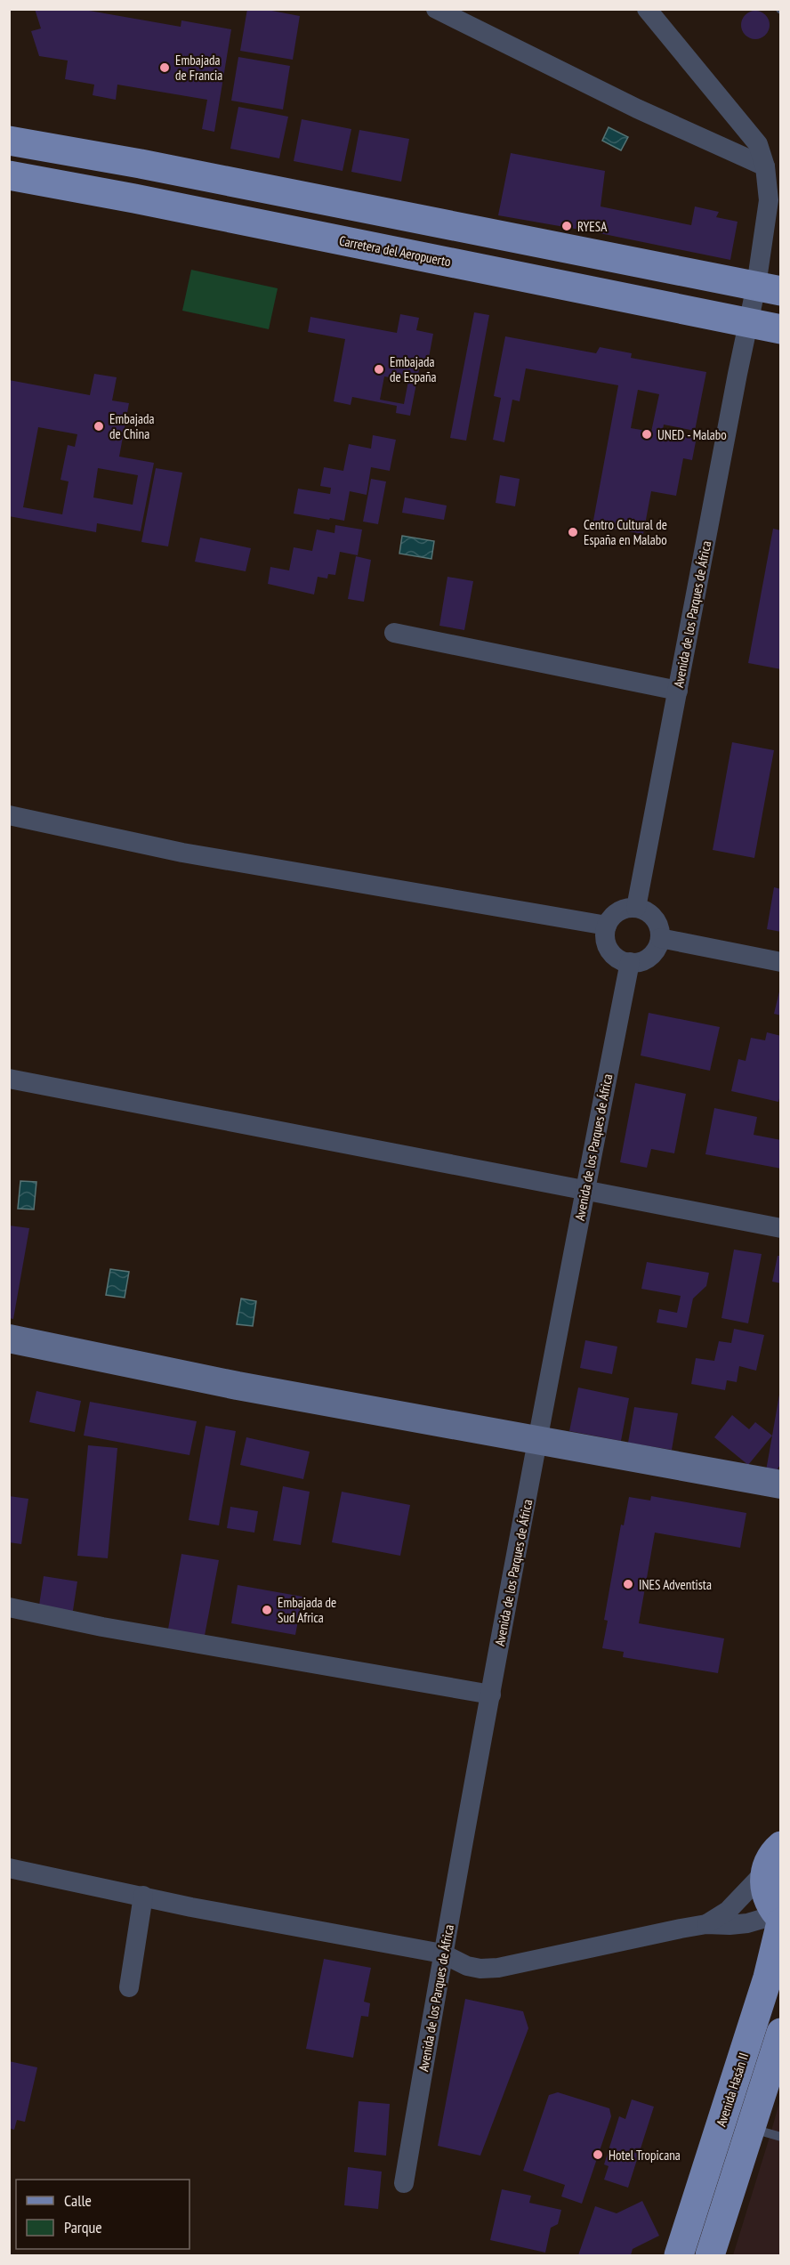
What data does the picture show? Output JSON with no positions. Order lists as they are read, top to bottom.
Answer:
{
  "streets": {
    "main road": ["Carretera del Aeropuerto", "Avenida Hasán II"],
    "street": ["Avenida de los Parques de África"]
  },
  "crossings": [
    ["Carretera del Aeropuerto", "Avenida de los Parques de África"]
  ],
  "places": [
    "Embajada de Francia",
    "RYESA",
    "Embajada de España",
    "Embajada de China",
    "UNED - Malabo",
    "Centro Cultural de España en Malabo",
    "INES Adventista",
    "Embajada de Sud Africa",
    "Hotel Tropicana"
  ],
  "legend": ["Calle", "Parque"]
}
